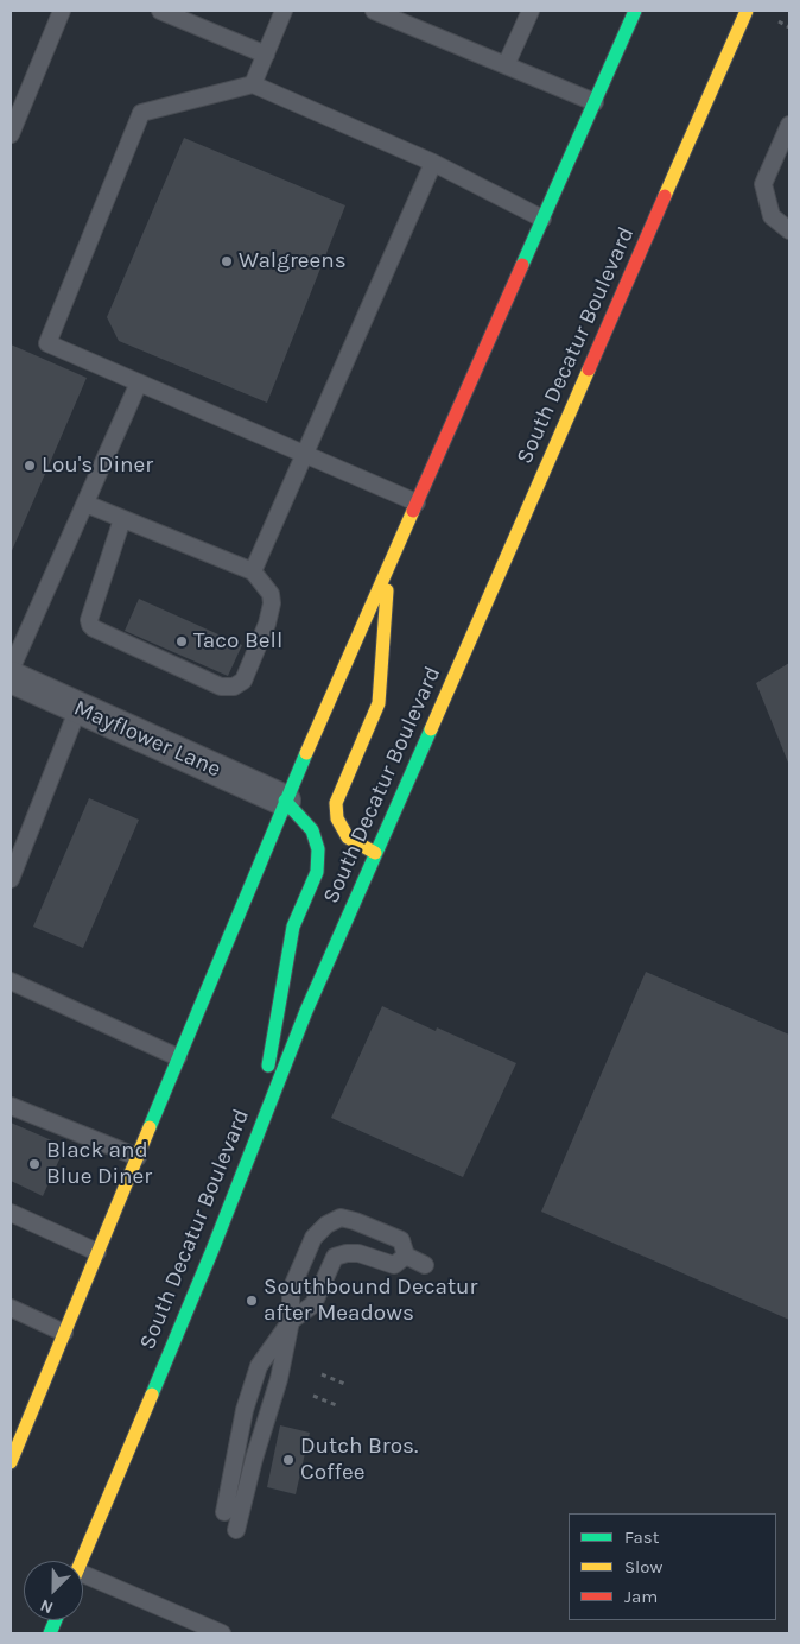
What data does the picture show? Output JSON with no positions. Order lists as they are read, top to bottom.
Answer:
{
  "streets": {
    "main road": ["South Decatur Boulevard"],
    "street": ["Mayflower Lane"]
  },
  "places": [
    "Walgreens",
    "Lou's Diner",
    "Taco Bell",
    "Black and Blue Diner",
    "Southbound Decatur after Meadows",
    "Dutch Bros. Coffee"
  ],
  "legend": ["Fast", "Slow", "Jam"],
  "north": "bottom left"
}
